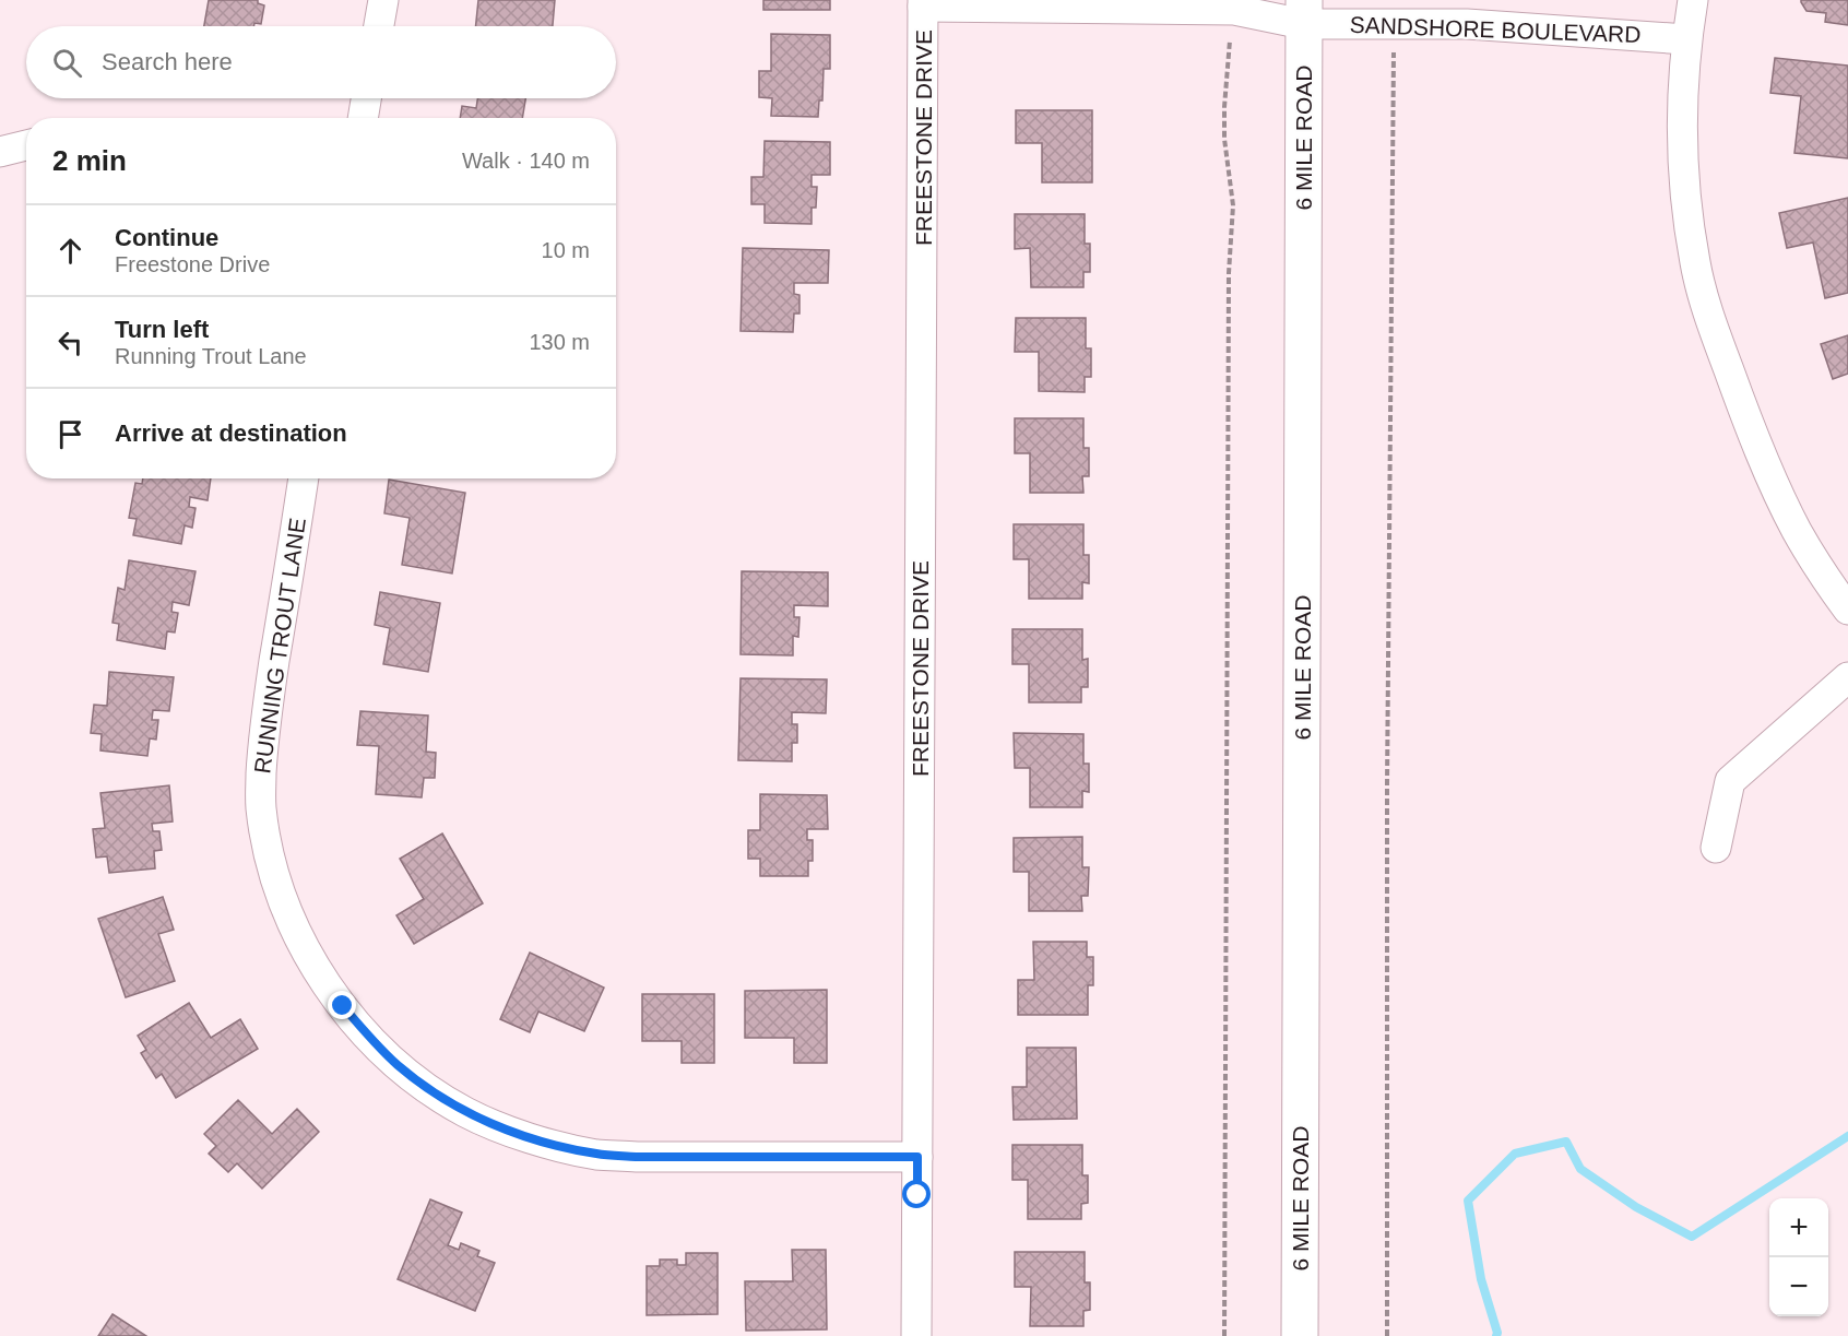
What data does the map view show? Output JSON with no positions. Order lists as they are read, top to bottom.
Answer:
{
  "streets": {
    "street": [
      "SANDSHORE BOULEVARD",
      "FREESTONE DRIVE",
      "6 MILE ROAD",
      "RUNNING TROUT LANE"
    ]
  },
  "crossings": [
    ["SANDSHORE BOULEVARD", "FREESTONE DRIVE"],
    ["SANDSHORE BOULEVARD", "6 MILE ROAD"],
    ["FREESTONE DRIVE", "RUNNING TROUT LANE"]
  ],
  "page": {
    "search": "Search here",
    "heading": ["2 min", "Walk · 140 m"],
    "list": [
      ["Continue", "Freestone Drive", "10 m"],
      ["Turn left", "Running Trout Lane", "130 m"],
      "Arrive at destination"
    ],
    "map_buttons": ["+", "−"]
  }
}
